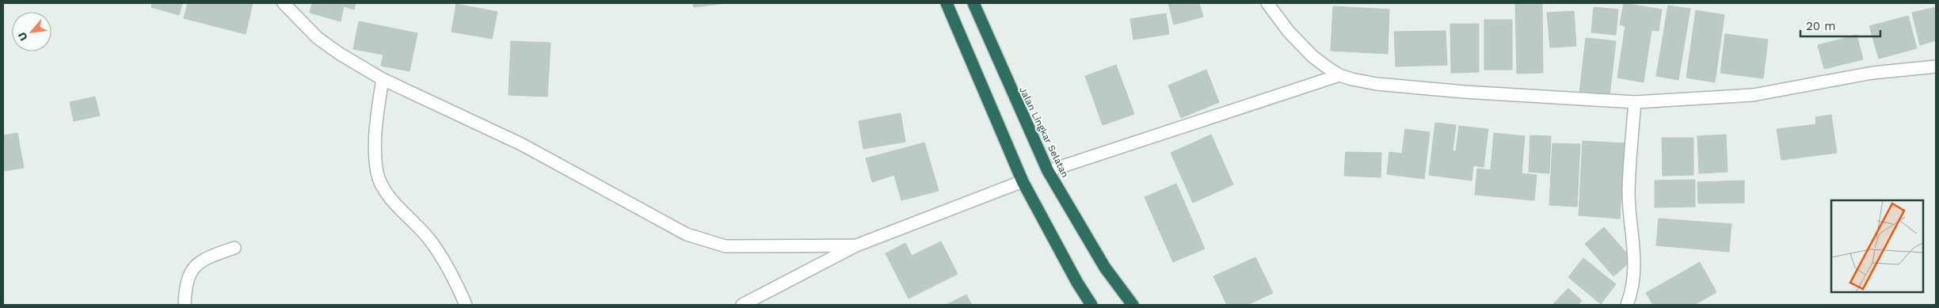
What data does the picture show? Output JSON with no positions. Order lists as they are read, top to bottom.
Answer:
{
  "streets": {
    "highway": ["Jalan Lingkar Selatan"]
  },
  "scale_bar": "20 m",
  "north": "bottom left"
}
